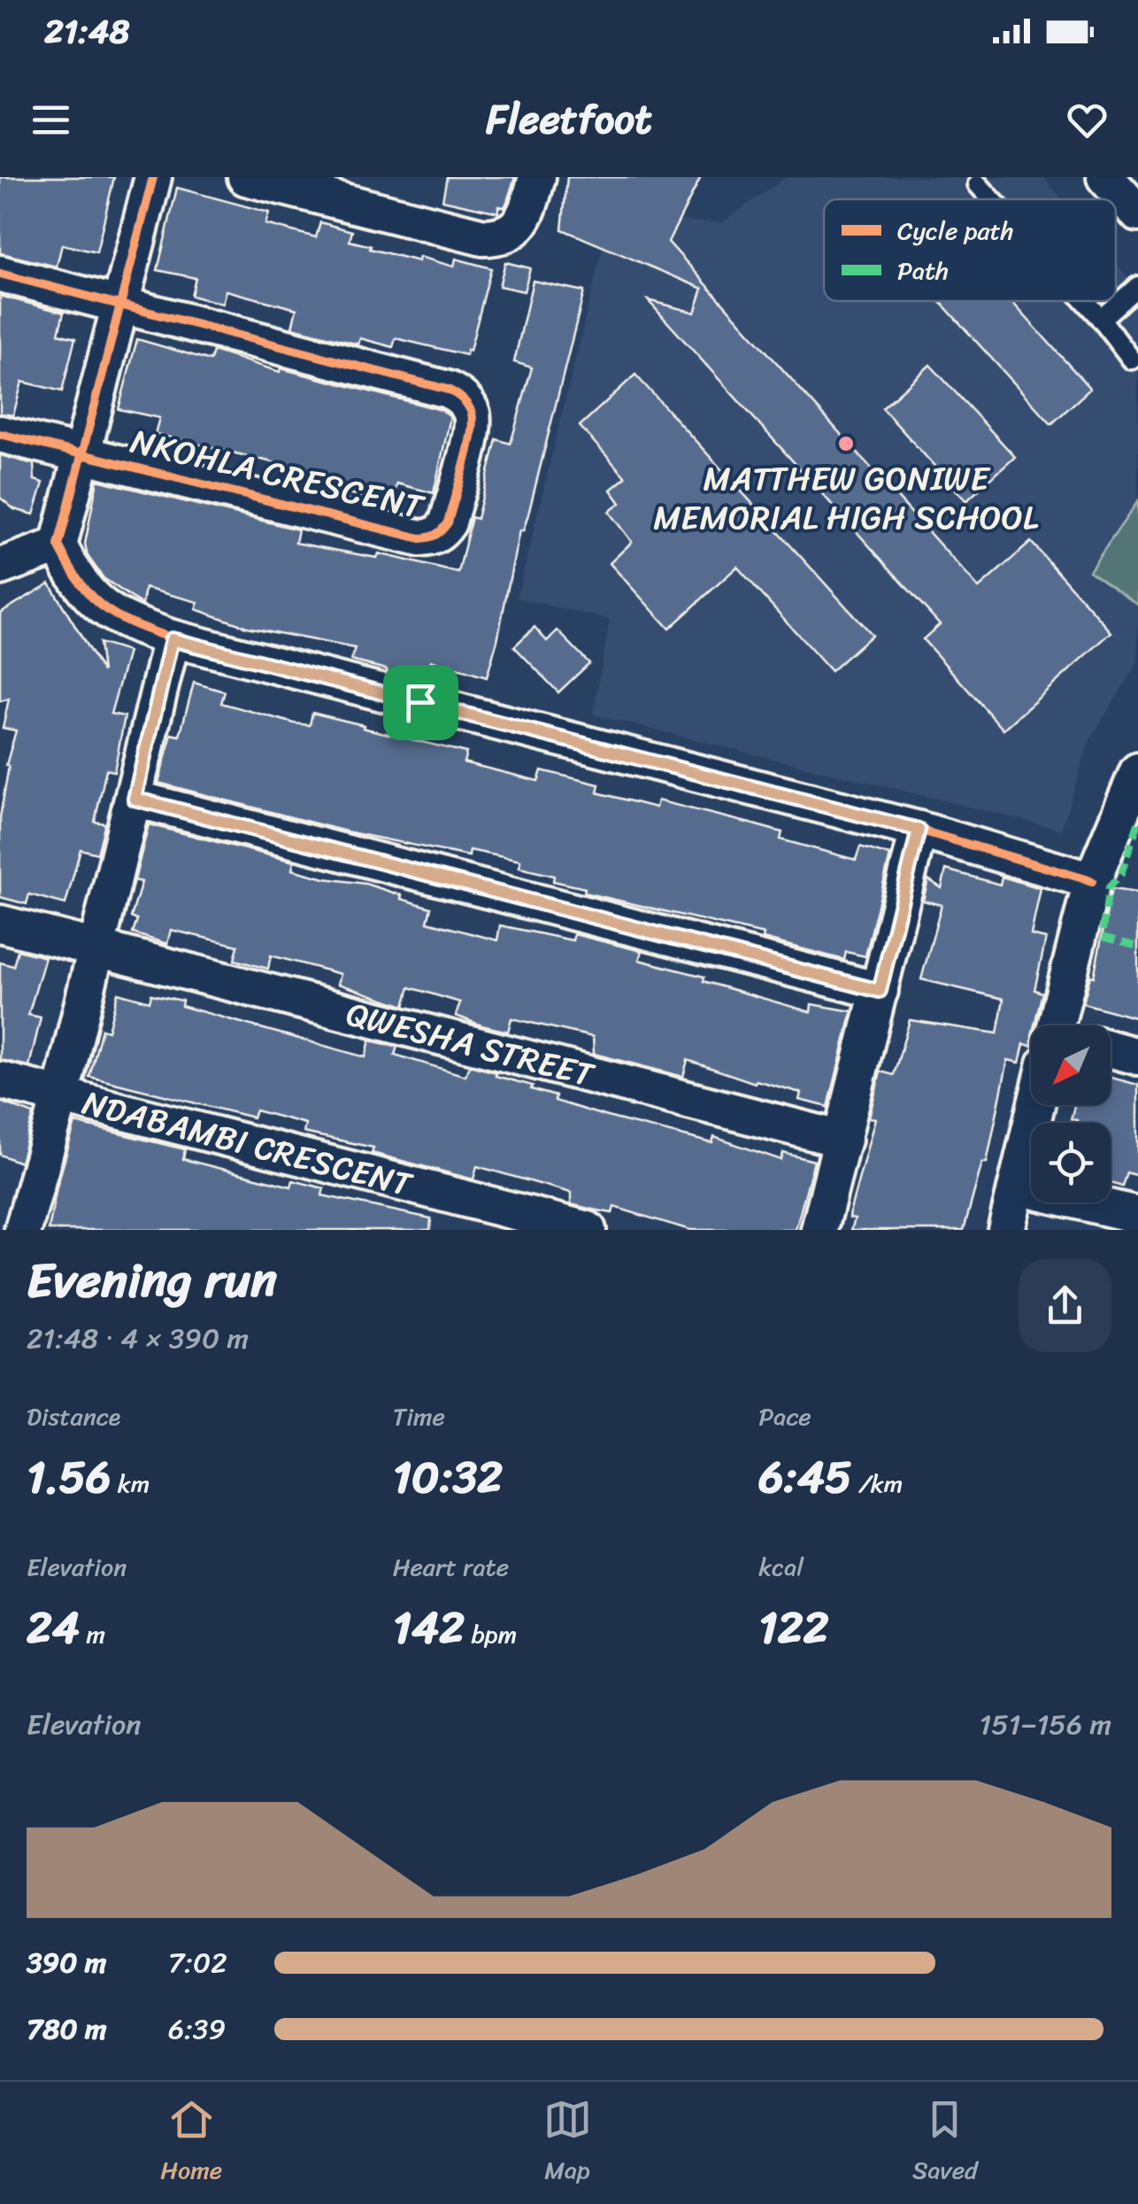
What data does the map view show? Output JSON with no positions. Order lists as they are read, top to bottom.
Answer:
{
  "streets": {
    "street": ["NKOHLA CRESCENT", "QWESHA STREET", "NDABAMBI CRESCENT"]
  },
  "places": ["MATTHEW GONIWE MEMORIAL HIGH SCHOOL"],
  "legend": ["Cycle path", "Path"],
  "north": "bottom left",
  "page": {
    "status": "21:48",
    "header": "Fleetfoot",
    "heading": ["Evening run", "21:48 · 4 × 390 m"],
    "stats": [
      ["Distance", "1.56 km"],
      ["Time", "10:32"],
      ["Pace", "6:45 /km"],
      ["Elevation", "24 m"],
      ["Heart rate", "142 bpm"],
      ["kcal", "122"]
    ],
    "chart": ["Elevation", "151–156 m"],
    "list": [
      {
        "name": "390 m",
        "note": "7:02"
      },
      {
        "name": "780 m",
        "note": "6:39"
      }
    ],
    "tabs": ["Home", "Map", "Saved"]
  }
}
